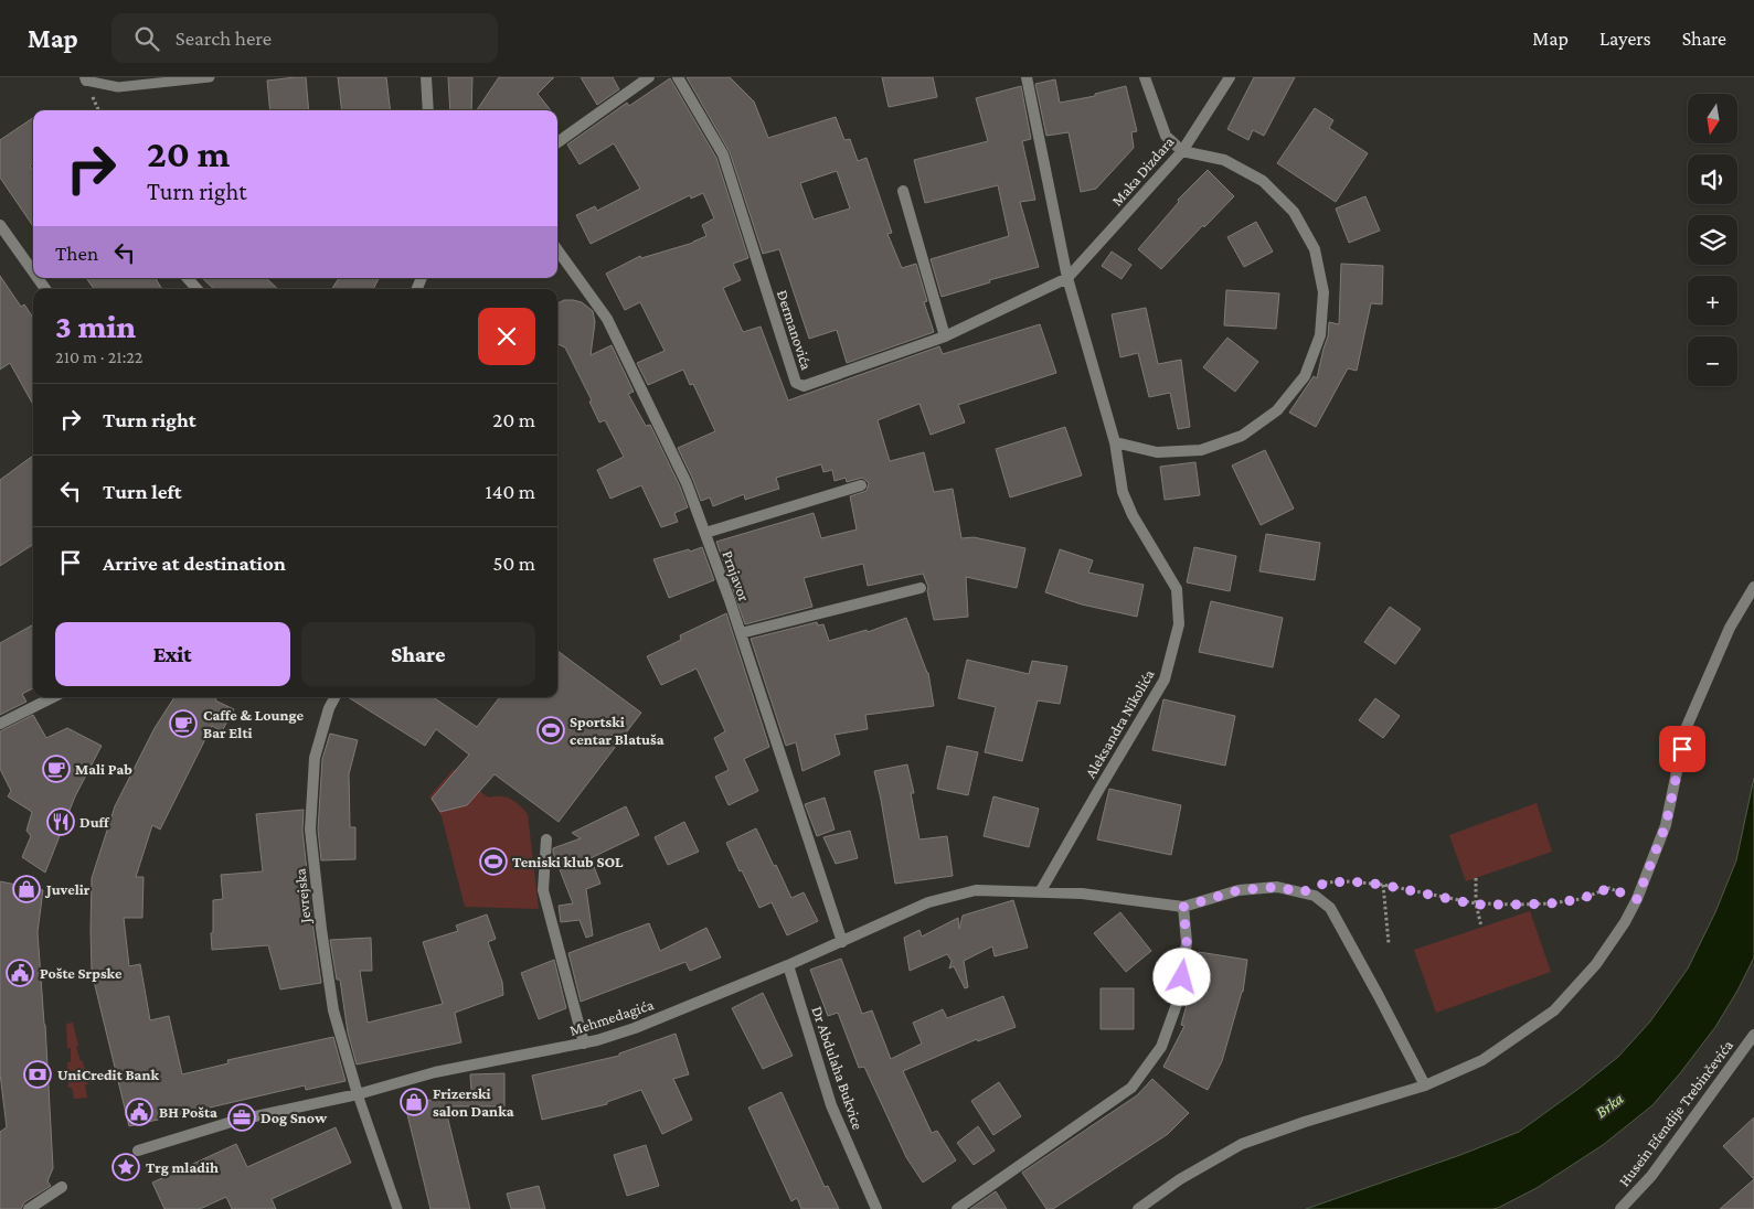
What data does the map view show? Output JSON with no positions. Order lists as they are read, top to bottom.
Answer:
{
  "streets": {
    "street": [
      "Maka Dizdara",
      "Đermanovića",
      "Prnjavor",
      "Aleksandra Nikolića",
      "Jevrejska",
      "Mehmedagića",
      "Dr Abdulaha Bukvice",
      "Husein Efendije Trebinčevića"
    ]
  },
  "crossings": [
    ["Maka Dizdara", "Đermanovića"],
    ["Maka Dizdara", "Aleksandra Nikolića"],
    ["Đermanovića", "Aleksandra Nikolića"],
    ["Prnjavor", "Mehmedagića"],
    ["Aleksandra Nikolića", "Mehmedagića"],
    ["Jevrejska", "Mehmedagića"],
    ["Mehmedagića", "Dr Abdulaha Bukvice"]
  ],
  "water": ["Brka"],
  "places": {
    "cafe": ["Caffe & Lounge Bar Elti", "Mali Pab"],
    "sports": ["Sportski centar Blatuša", "Teniski klub SOL"],
    "restaurant": ["Duff"],
    "shop": ["Juvelir", "Frizerski salon Danka"],
    "public building": ["Pošte Srpske", "BH Pošta"],
    "bank": ["UniCredit Bank"],
    "office": ["Dog Snow"],
    "place": ["Trg mladih"]
  },
  "north": "bottom",
  "page": {
    "header": "Map",
    "search": "Search here",
    "nav": ["Map", "Layers", "Share"],
    "map_buttons": ["+", "−"],
    "turn": ["20 m", "Turn right"],
    "then": "Then",
    "heading": ["3 min", "210 m · 21:22"],
    "list": [
      {
        "name": "Turn right",
        "value": "20 m"
      },
      {
        "name": "Turn left",
        "value": "140 m"
      },
      {
        "name": "Arrive at destination",
        "value": "50 m"
      }
    ],
    "buttons": ["Exit", "Share"]
  }
}
